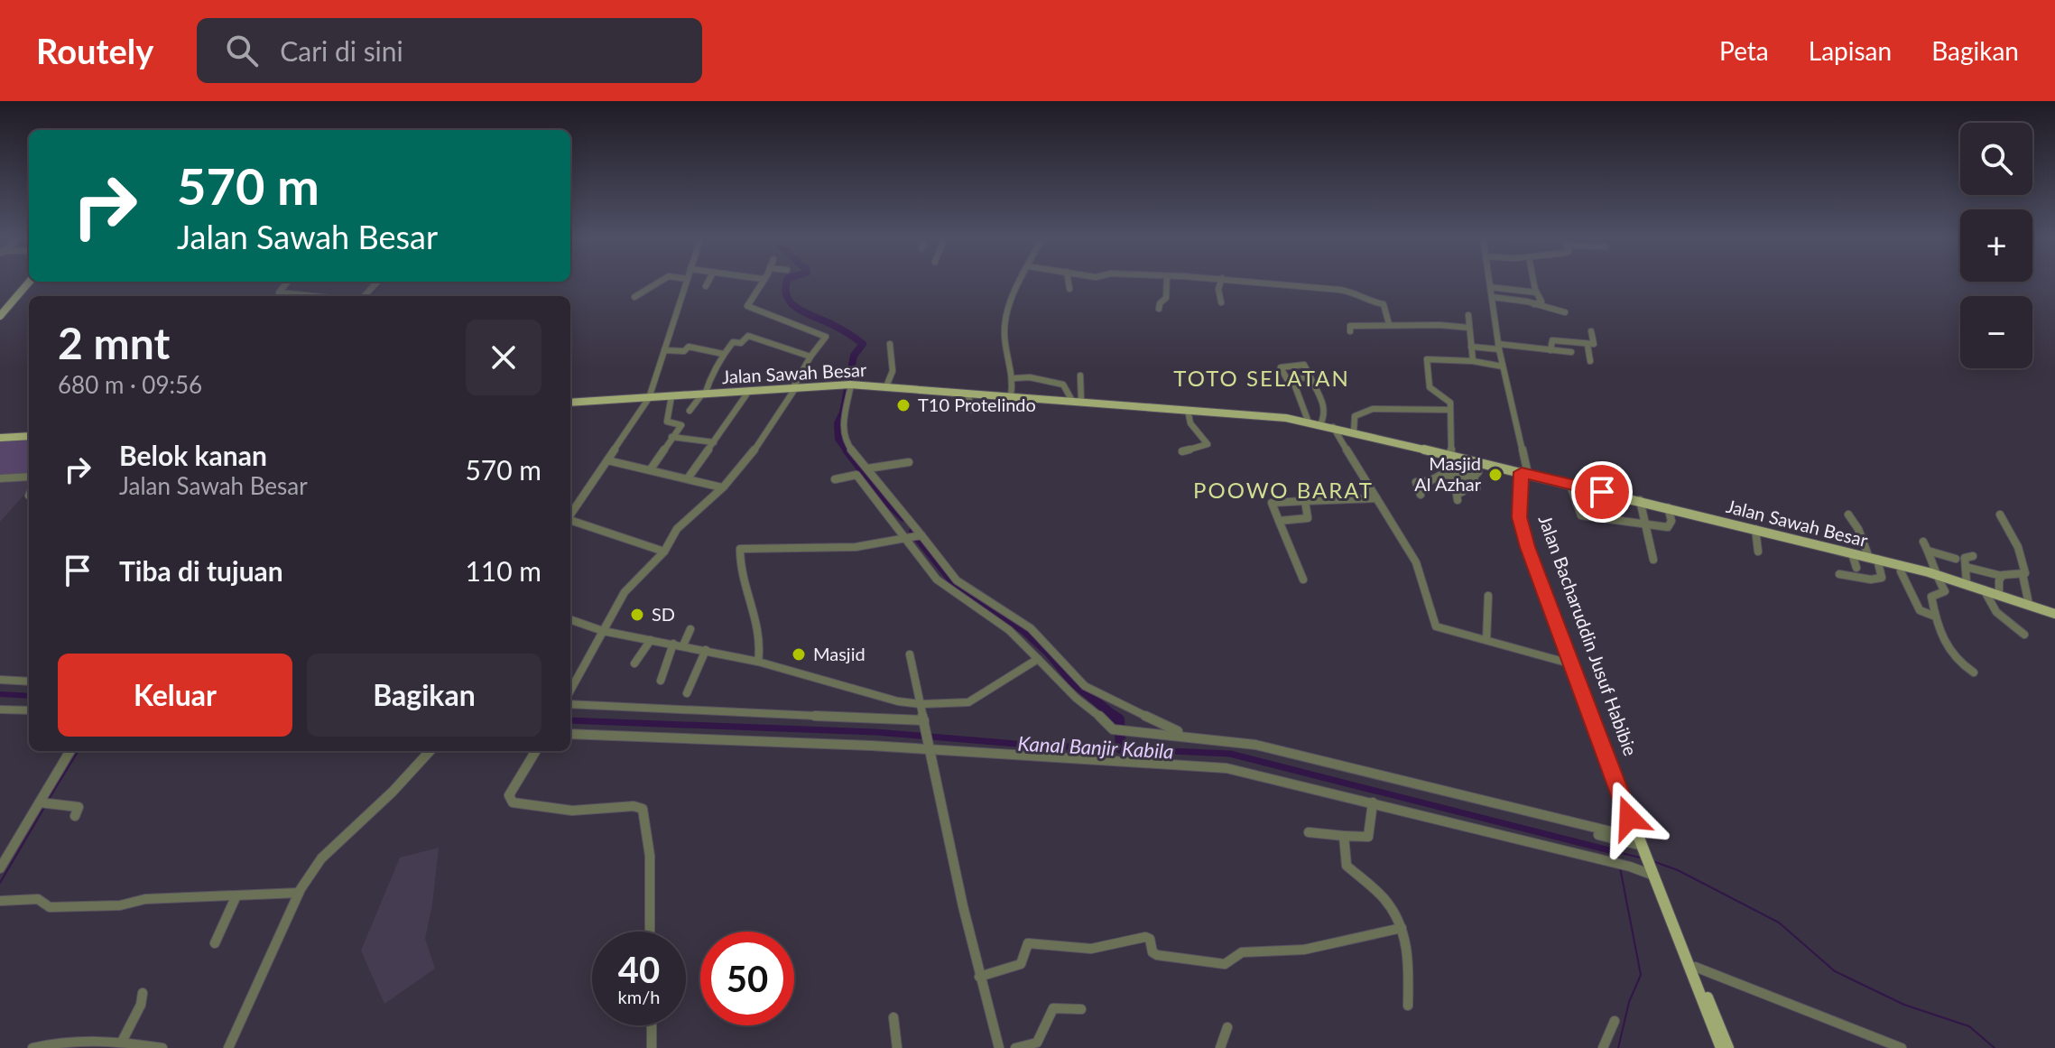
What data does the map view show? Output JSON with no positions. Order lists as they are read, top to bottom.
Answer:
{
  "streets": {
    "main road": ["Jalan Sawah Besar", "Jalan Bacharuddin Jusuf Habibie"]
  },
  "crossings": [
    ["Jalan Sawah Besar", "Jalan Bacharuddin Jusuf Habibie"]
  ],
  "districts": ["TOTO SELATAN", "POOWO BARAT"],
  "water": ["Kanal Banjir Kabila"],
  "places": [
    "T10 Protelindo",
    "Masjid Al Azhar",
    "SD",
    "Masjid"
  ],
  "page": {
    "header": "Routely",
    "search": "Cari di sini",
    "nav": ["Peta", "Lapisan", "Bagikan"],
    "map_buttons": ["+", "−"],
    "turn": ["570 m", "Jalan Sawah Besar"],
    "heading": ["2 mnt", "680 m · 09:56"],
    "list": [
      {
        "name": "Belok kanan",
        "note": "Jalan Sawah Besar",
        "value": "570 m"
      },
      {
        "name": "Tiba di tujuan",
        "value": "110 m"
      }
    ],
    "buttons": ["Keluar", "Bagikan"],
    "speed": "40 km/h",
    "limit": "50"
  }
}
